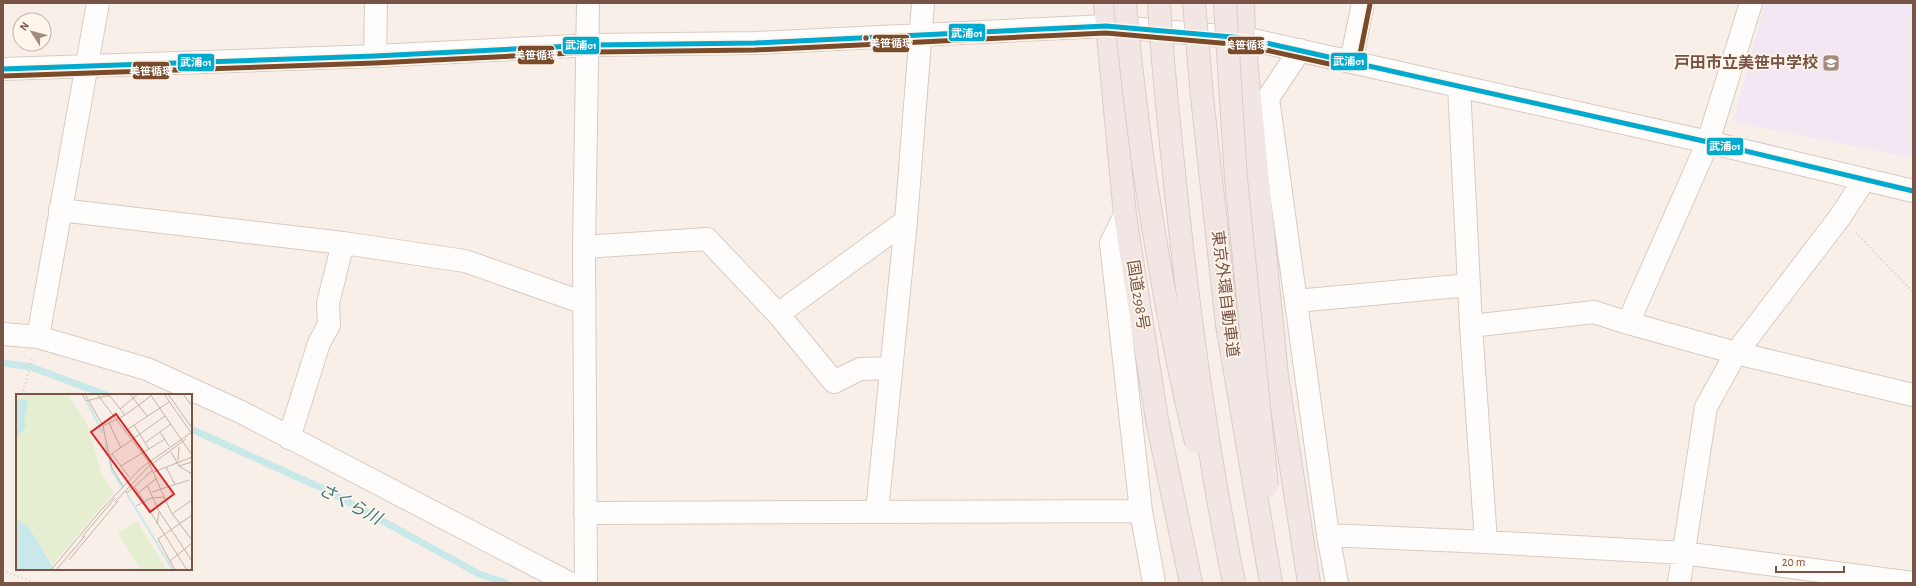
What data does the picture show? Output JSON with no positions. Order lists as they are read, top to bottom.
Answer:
{
  "streets": {
    "highway": ["東京外環自動車道", "国道298号"]
  },
  "water": ["さくら川"],
  "places": {
    "school or university": ["戸田市立美笹中学校"]
  },
  "lines": ["transit line 美笹循環", "transit line 武浦01"],
  "scale_bar": "20 m",
  "north": "top left"
}
